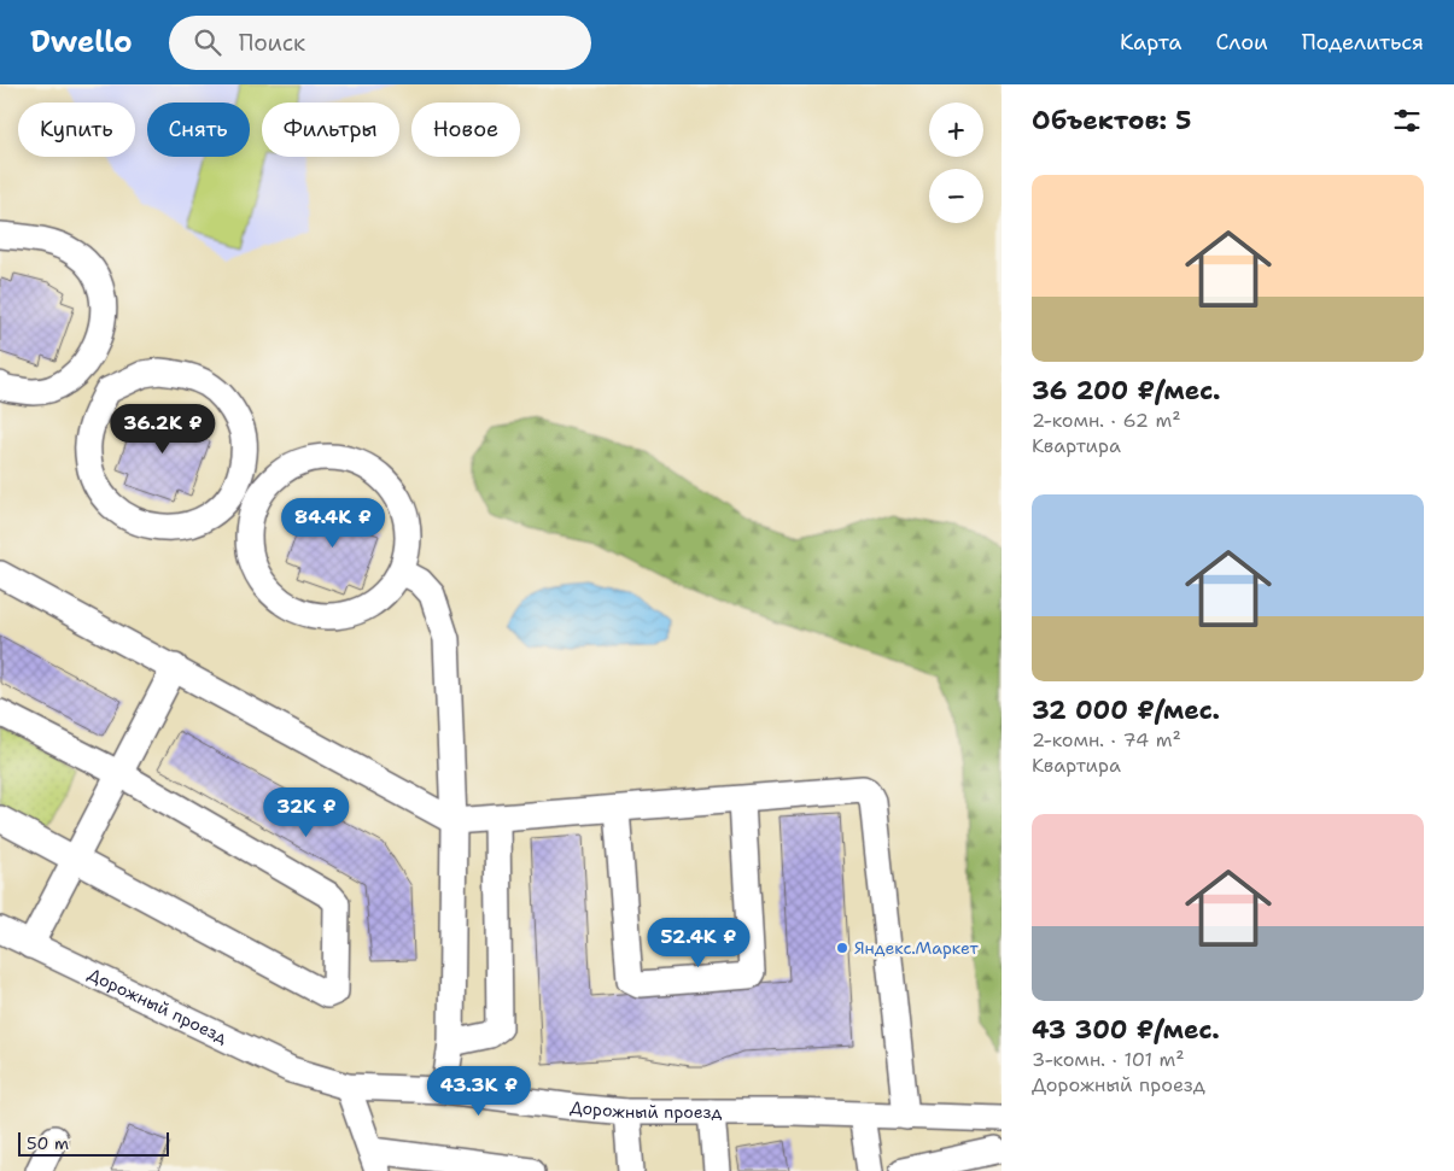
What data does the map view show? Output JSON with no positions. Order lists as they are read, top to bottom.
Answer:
{
  "streets": {
    "street": ["Дорожный проезд"]
  },
  "places": ["Яндекс.Маркет"],
  "scale_bar": "50 m",
  "page": {
    "header": "Dwello",
    "search": "Поиск",
    "nav": ["Карта", "Слои", "Поделиться"],
    "heading": "Объектов: 5",
    "map_buttons": ["+", "−"],
    "chip": [
      "Купить",
      "Снять",
      "Фильтры",
      "Новое"
    ],
    "list": [
      {
        "name": "36 200 ₽/мес.",
        "note": "2-комн. · 62 m² · Квартира"
      },
      {
        "name": "32 000 ₽/мес.",
        "note": "2-комн. · 74 m² · Квартира"
      },
      {
        "name": "43 300 ₽/мес.",
        "note": "3-комн. · 101 m² · Дорожный проезд"
      }
    ],
    "price": [
      "36.2K ₽",
      "84.4K ₽",
      "32K ₽",
      "52.4K ₽",
      "43.3K ₽"
    ],
    "scale": "50 m"
  }
}
